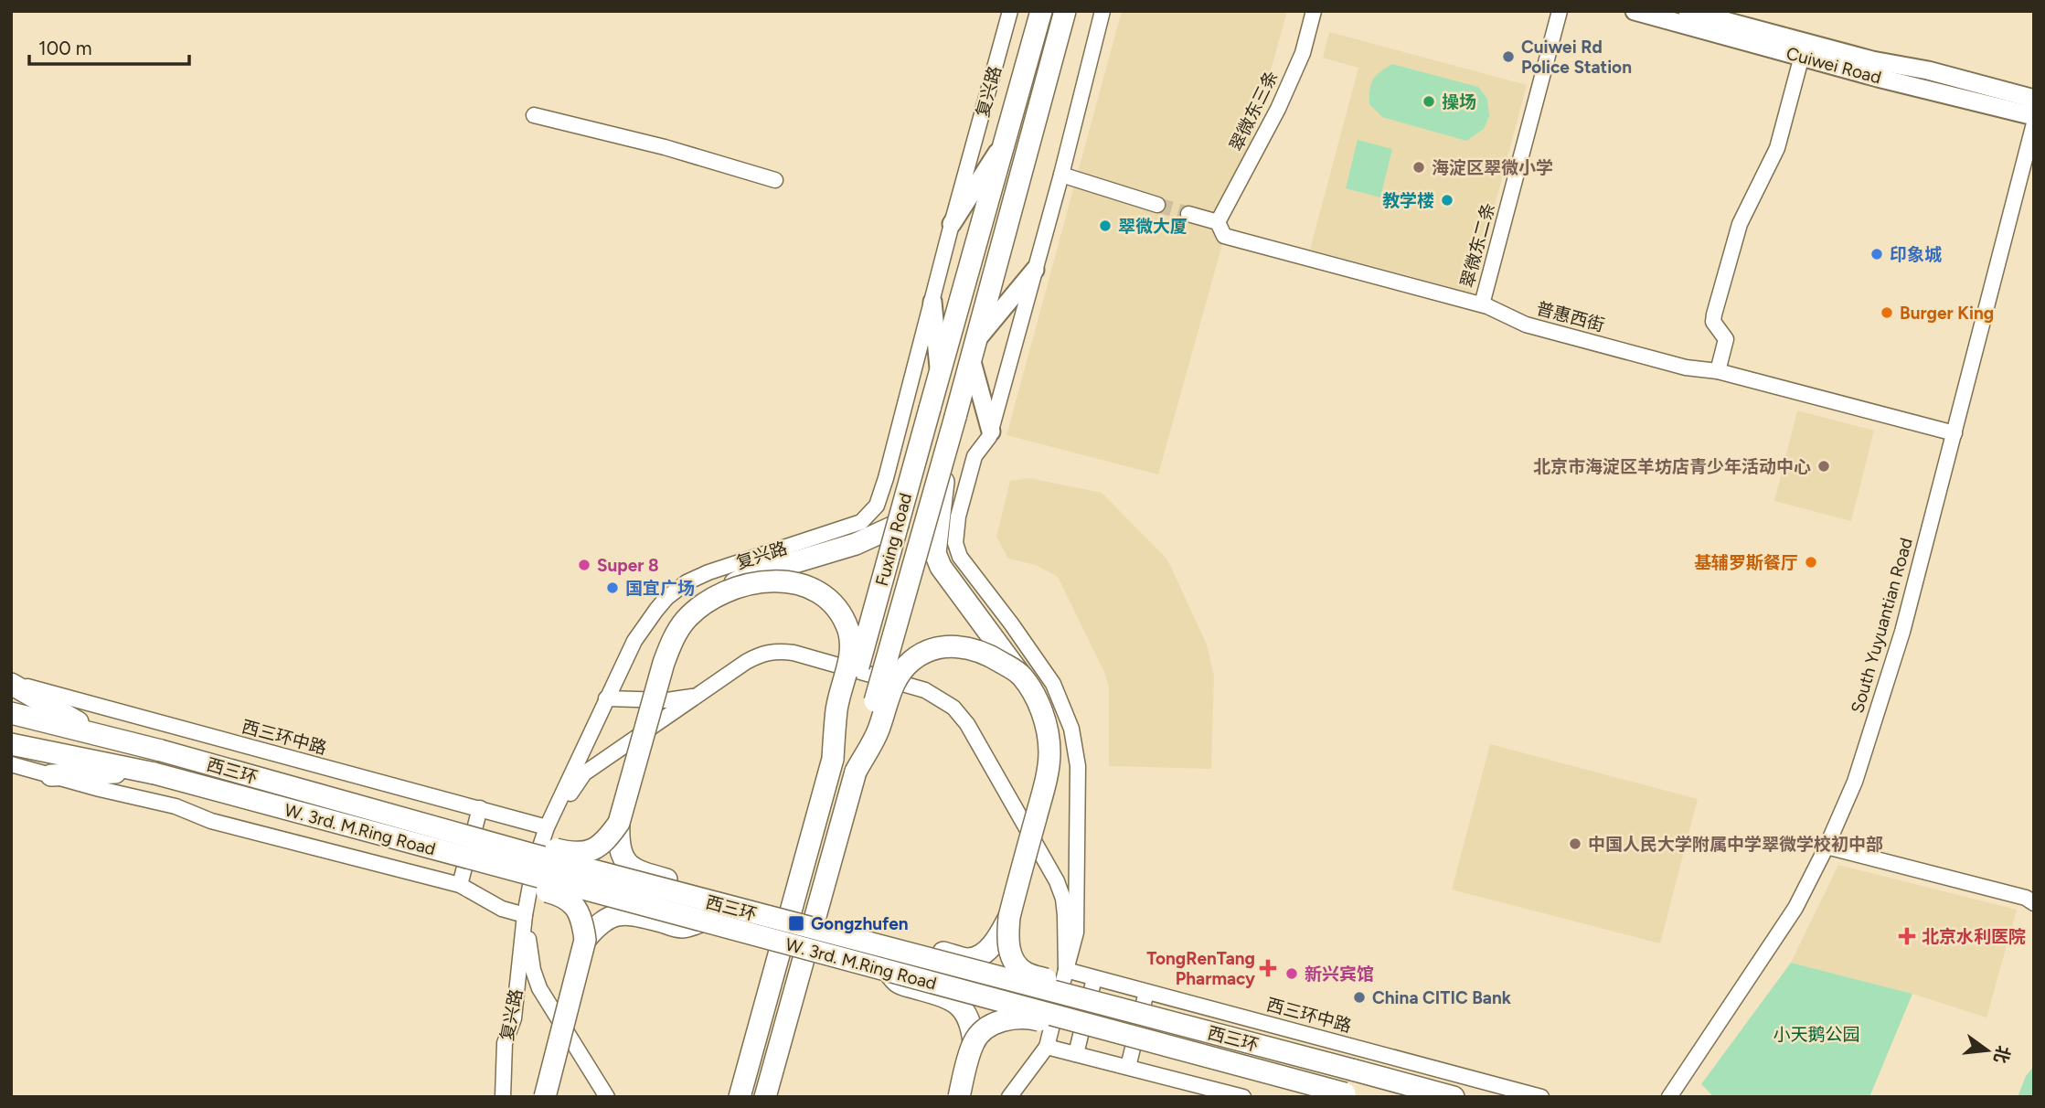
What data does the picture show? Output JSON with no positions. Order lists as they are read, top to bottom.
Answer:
{
  "streets": {
    "highway": ["Fuxing Road", "西三环", "W. 3rd. M.Ring Road"],
    "main road": ["Cuiwei Road"],
    "street": [
      "复兴路",
      "翠微东三条",
      "翠微东二条",
      "普惠西街",
      "South Yuyuantian Road",
      "西三环中路"
    ]
  },
  "crossings": [
    ["复兴路", "西三环中路"],
    ["翠微东三条", "普惠西街"],
    ["翠微东二条", "普惠西街"],
    ["普惠西街", "South Yuyuantian Road"],
    ["西三环", "W. 3rd. M.Ring Road"]
  ],
  "parks": ["小天鹅公园"],
  "places": {
    "other": [
      "Cuiwei Rd Police Station",
      "操场",
      "海淀区翠微小学",
      "教学楼",
      "翠微大厦",
      "印象城",
      "Burger King",
      "北京市海淀区羊坊店青少年活动中心",
      "基辅罗斯餐厅",
      "Super 8",
      "国宜广场",
      "中国人民大学附属中学翠微学校初中部",
      "新兴宾馆",
      "China CITIC Bank"
    ],
    "transit": ["Gongzhufen"],
    "health": ["北京水利医院", "TongRenTang Pharmacy"]
  },
  "scale_bar": "100 m",
  "north": "right"
}
